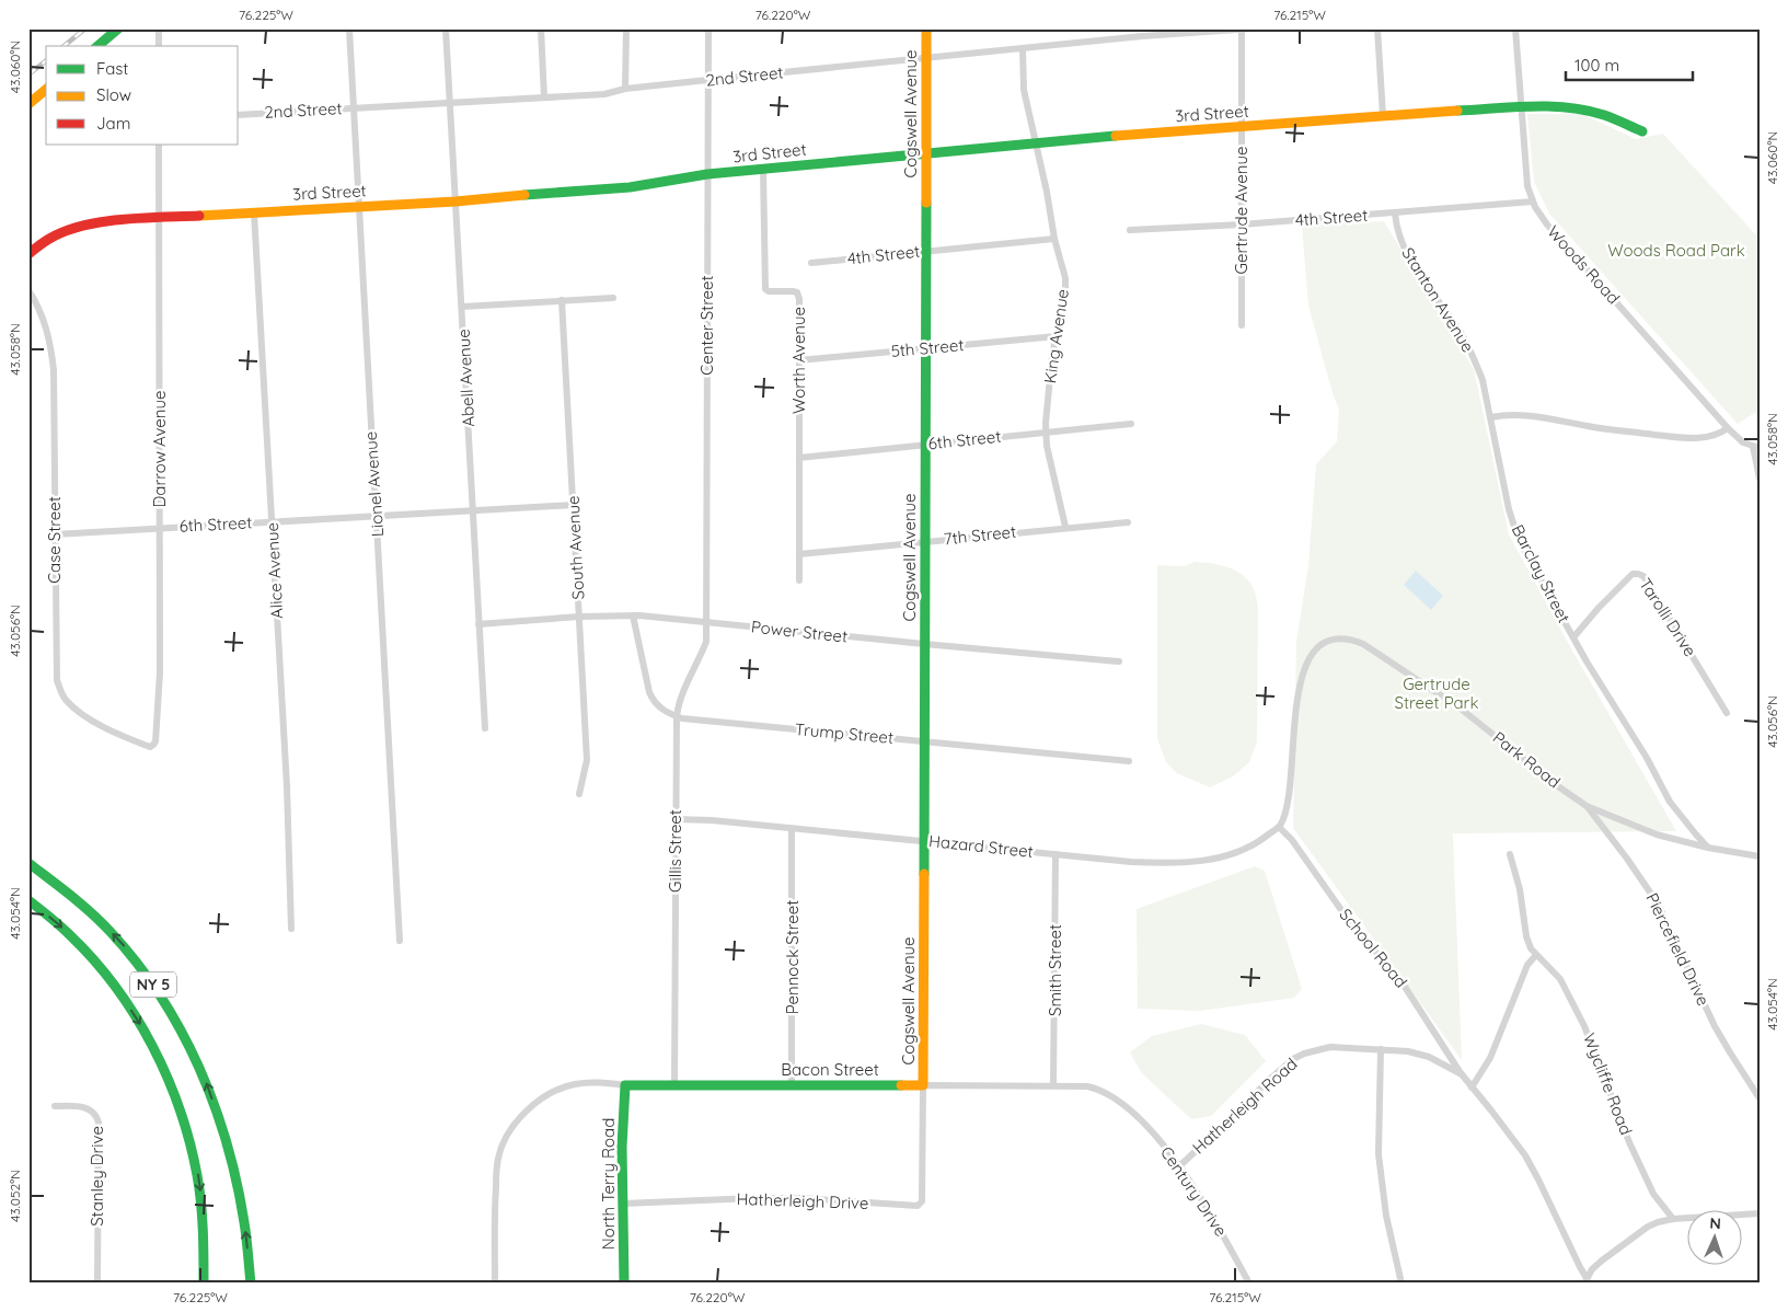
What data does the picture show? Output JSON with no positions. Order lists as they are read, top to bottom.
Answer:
{
  "streets": {
    "main road": [
      "Cogswell Avenue",
      "3rd Street",
      "NY 5",
      "Bacon Street",
      "North Terry Road"
    ],
    "street": [
      "2nd Street",
      "Gertrude Avenue",
      "4th Street",
      "Woods Road",
      "Stanton Avenue",
      "Center Street",
      "King Avenue",
      "5th Street",
      "Worth Avenue",
      "Abell Avenue",
      "6th Street",
      "Darrow Avenue",
      "Lionel Avenue",
      "7th Street",
      "Case Street",
      "South Avenue",
      "Alice Avenue",
      "Barclay Street",
      "Tarolli Drive",
      "Power Street",
      "Trump Street",
      "Park Road",
      "Hazard Street",
      "Gillis Street",
      "School Road",
      "Piercefield Drive",
      "Pennock Street",
      "Smith Street",
      "Wycliffe Road",
      "Hatherleigh Road",
      "Stanley Drive",
      "Century Drive",
      "Hatherleigh Drive"
    ]
  },
  "crossings": [
    ["2nd Street", "Cogswell Avenue"],
    ["2nd Street", "Gertrude Avenue"],
    ["2nd Street", "Center Street"],
    ["2nd Street", "King Avenue"],
    ["2nd Street", "Abell Avenue"],
    ["2nd Street", "Lionel Avenue"],
    ["Cogswell Avenue", "3rd Street"],
    ["Cogswell Avenue", "4th Street"],
    ["Cogswell Avenue", "5th Street"],
    ["Cogswell Avenue", "6th Street"],
    ["Cogswell Avenue", "7th Street"],
    ["Cogswell Avenue", "Power Street"],
    ["Cogswell Avenue", "Trump Street"],
    ["Cogswell Avenue", "Hazard Street"],
    ["Cogswell Avenue", "Bacon Street"],
    ["Cogswell Avenue", "Hatherleigh Drive"],
    ["3rd Street", "Gertrude Avenue"],
    ["3rd Street", "Woods Road"],
    ["3rd Street", "Center Street"],
    ["3rd Street", "King Avenue"],
    ["3rd Street", "Worth Avenue"],
    ["3rd Street", "Abell Avenue"],
    ["3rd Street", "Darrow Avenue"],
    ["3rd Street", "Lionel Avenue"],
    ["3rd Street", "Alice Avenue"],
    ["Gertrude Avenue", "4th Street"],
    ["4th Street", "Woods Road"],
    ["4th Street", "Stanton Avenue"],
    ["4th Street", "King Avenue"],
    ["Stanton Avenue", "Barclay Street"],
    ["Center Street", "Power Street"],
    ["Center Street", "Gillis Street"],
    ["King Avenue", "5th Street"],
    ["King Avenue", "6th Street"],
    ["King Avenue", "7th Street"],
    ["5th Street", "Worth Avenue"],
    ["Worth Avenue", "6th Street"],
    ["Worth Avenue", "7th Street"],
    ["Abell Avenue", "6th Street"],
    ["Abell Avenue", "Power Street"],
    ["6th Street", "Darrow Avenue"],
    ["6th Street", "Lionel Avenue"],
    ["6th Street", "Case Street"],
    ["6th Street", "South Avenue"],
    ["6th Street", "Alice Avenue"],
    ["Darrow Avenue", "Case Street"],
    ["South Avenue", "Power Street"],
    ["Barclay Street", "Tarolli Drive"],
    ["Barclay Street", "Park Road"],
    ["Power Street", "Trump Street"],
    ["Power Street", "Gillis Street"],
    ["Trump Street", "Gillis Street"],
    ["Park Road", "Hazard Street"],
    ["Park Road", "School Road"],
    ["Park Road", "Piercefield Drive"],
    ["Hazard Street", "Gillis Street"],
    ["Hazard Street", "School Road"],
    ["Hazard Street", "Pennock Street"],
    ["Hazard Street", "Smith Street"],
    ["Gillis Street", "Bacon Street"],
    ["School Road", "Hatherleigh Road"],
    ["Pennock Street", "Bacon Street"],
    ["Smith Street", "Bacon Street"],
    ["Bacon Street", "North Terry Road"],
    ["Bacon Street", "Century Drive"],
    ["Bacon Street", "Hatherleigh Drive"],
    ["Hatherleigh Road", "Century Drive"],
    ["North Terry Road", "Hatherleigh Drive"]
  ],
  "parks": ["Woods Road Park", "Gertrude Street Park"],
  "legend": ["Fast", "Slow", "Jam"],
  "scale_bar": "100 m",
  "north": "top",
  "coordinates": [
    "76.225°W",
    "76.220°W",
    "76.215°W",
    "43.060°N",
    "43.058°N",
    "43.056°N",
    "43.054°N",
    "43.052°N"
  ]
}
